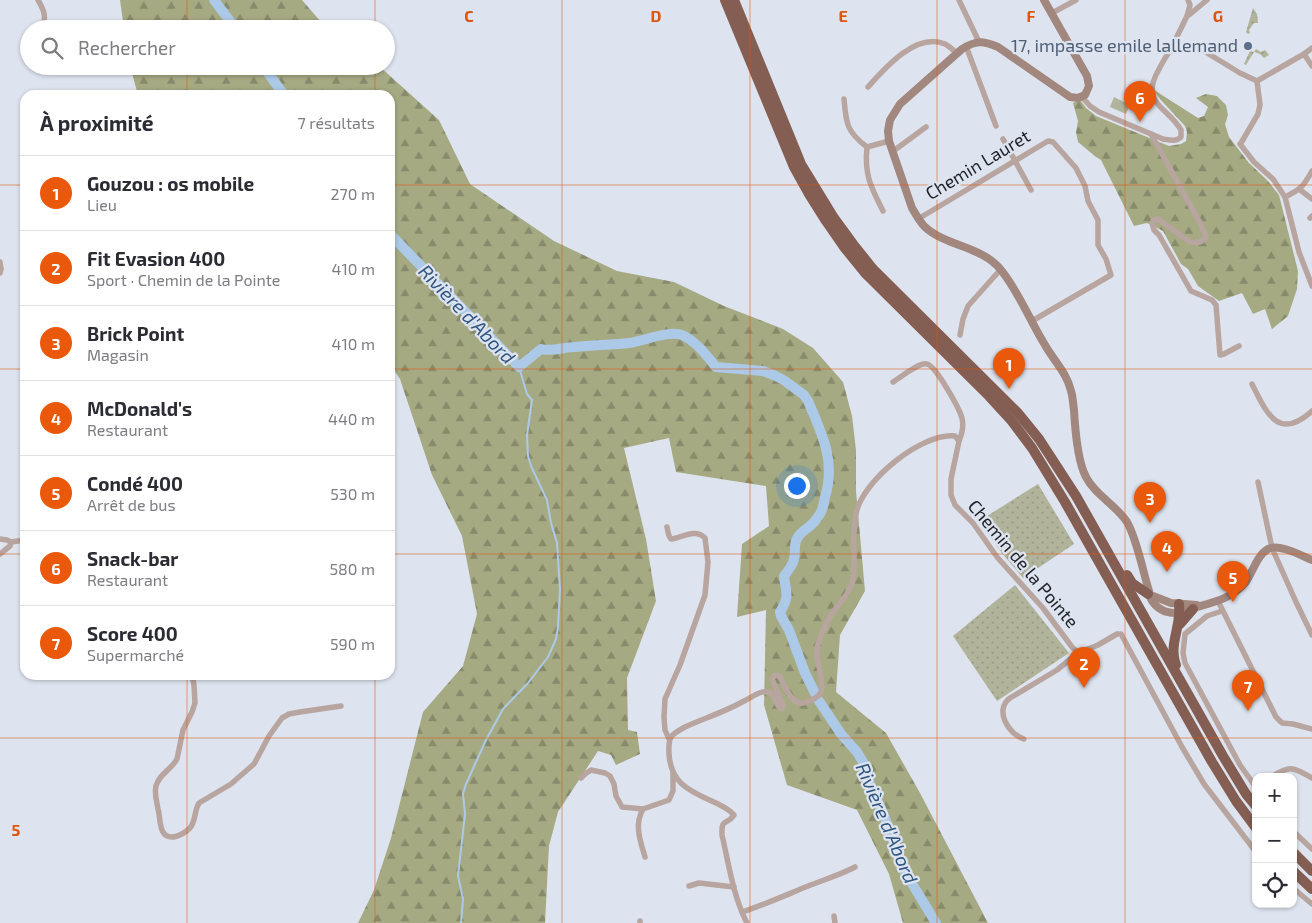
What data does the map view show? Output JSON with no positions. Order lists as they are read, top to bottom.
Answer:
{
  "streets": {
    "street": ["Chemin Lauret", "Chemin de la Pointe"]
  },
  "water": ["Rivière d'Abord"],
  "places": ["17, impasse emile lallemand"],
  "page": {
    "search": "Rechercher",
    "pins": [
      "6",
      "1",
      "3",
      "4",
      "5",
      "2",
      "7"
    ],
    "heading": ["À proximité", "7 résultats"],
    "list": [
      {
        "mark": "1",
        "name": "Gouzou : os mobile",
        "note": "Lieu",
        "value": "270 m"
      },
      {
        "mark": "2",
        "name": "Fit Evasion 400",
        "note": "Sport · Chemin de la Pointe",
        "value": "410 m"
      },
      {
        "mark": "3",
        "name": "Brick Point",
        "note": "Magasin",
        "value": "410 m"
      },
      {
        "mark": "4",
        "name": "McDonald's",
        "note": "Restaurant",
        "value": "440 m"
      },
      {
        "mark": "5",
        "name": "Condé 400",
        "note": "Arrêt de bus",
        "value": "530 m"
      },
      {
        "mark": "6",
        "name": "Snack-bar",
        "note": "Restaurant",
        "value": "580 m"
      },
      {
        "mark": "7",
        "name": "Score 400",
        "note": "Supermarché",
        "value": "590 m"
      }
    ],
    "map_buttons": ["+", "−"]
  },
  "grid": {
    "columns": [
      "C",
      "D",
      "E",
      "F",
      "G"
    ],
    "rows": ["5"]
  }
}
